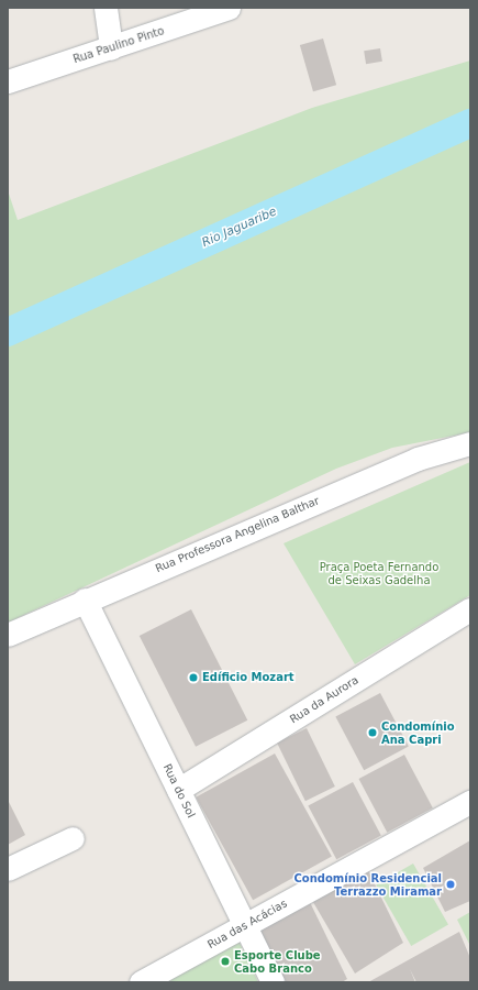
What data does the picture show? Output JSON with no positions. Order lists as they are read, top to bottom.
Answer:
{
  "streets": {
    "street": [
      "Rua Paulino Pinto",
      "Rua Professora Angelina Balthar",
      "Rua da Aurora",
      "Rua do Sol",
      "Rua das Acácias"
    ]
  },
  "crossings": [
    ["Rua Professora Angelina Balthar", "Rua do Sol"],
    ["Rua da Aurora", "Rua do Sol"],
    ["Rua do Sol", "Rua das Acácias"]
  ],
  "water": ["Rio Jaguaribe"],
  "parks": ["Praça Poeta Fernando de Seixas Gadelha"],
  "places": [
    "Edíficio Mozart",
    "Condomínio Ana Capri",
    "Condomínio Residencial Terrazzo Miramar",
    "Esporte Clube Cabo Branco"
  ]
}
